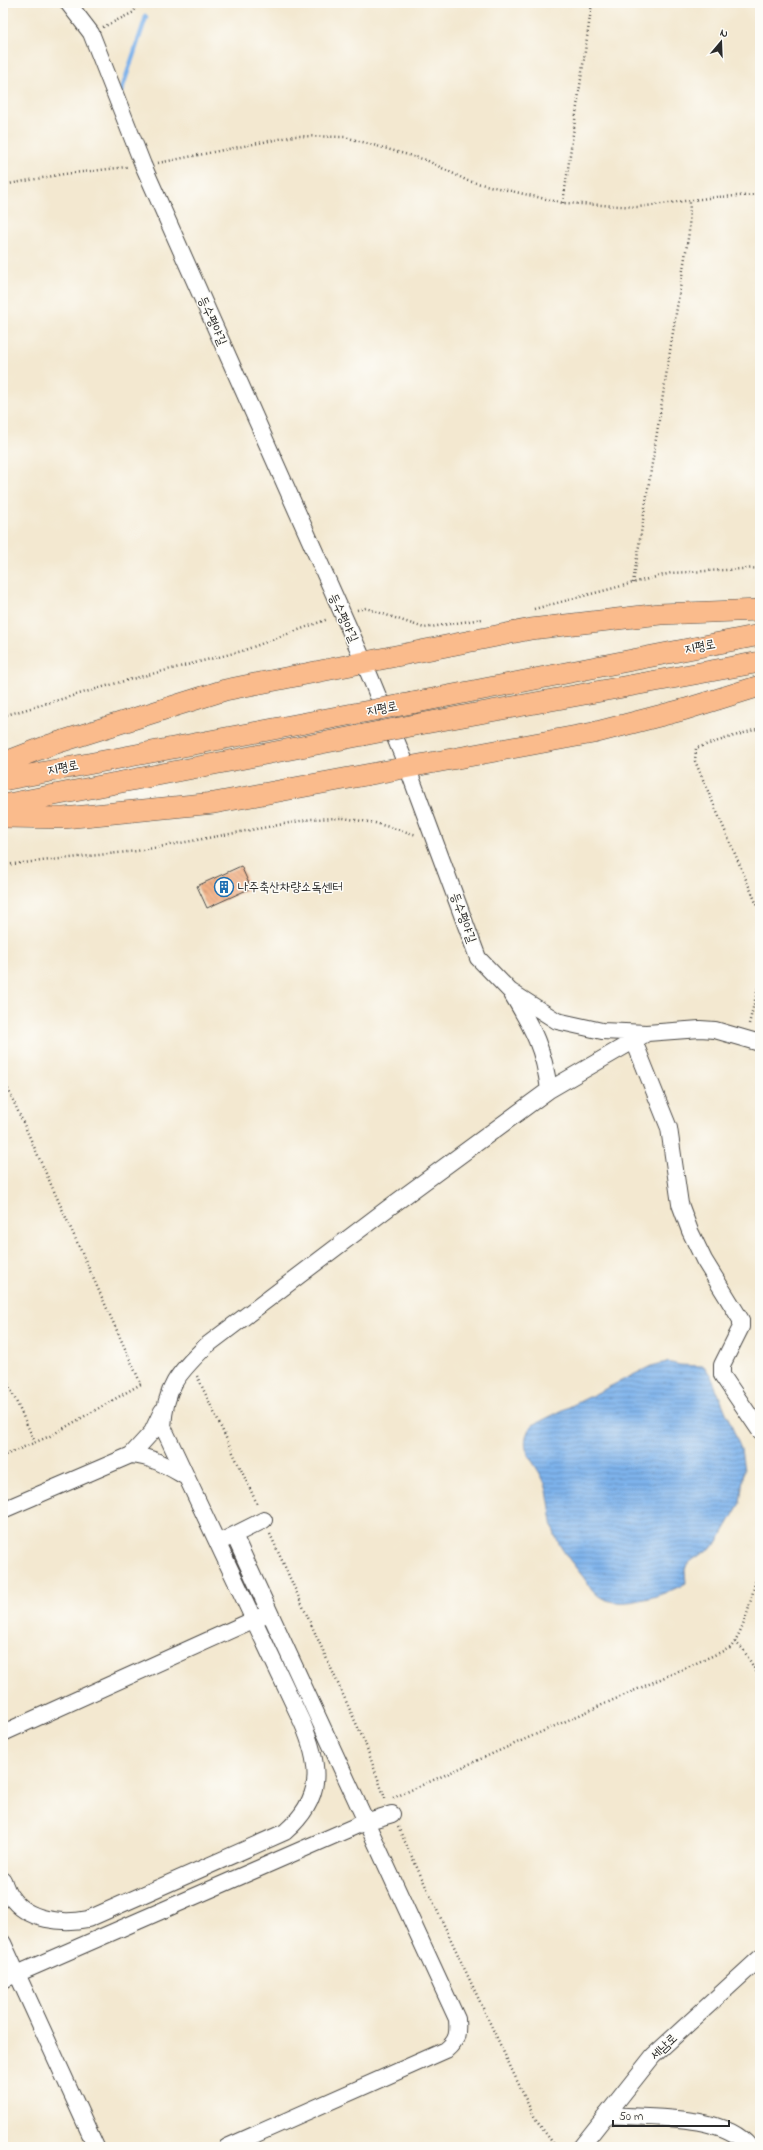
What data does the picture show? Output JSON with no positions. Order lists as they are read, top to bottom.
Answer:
{
  "streets": {
    "main road": ["지평로"],
    "street": ["등수평야길", "세남로"]
  },
  "places": {
    "building": ["나주축산차량소독센터"]
  },
  "scale_bar": "50 m",
  "north": "top"
}
